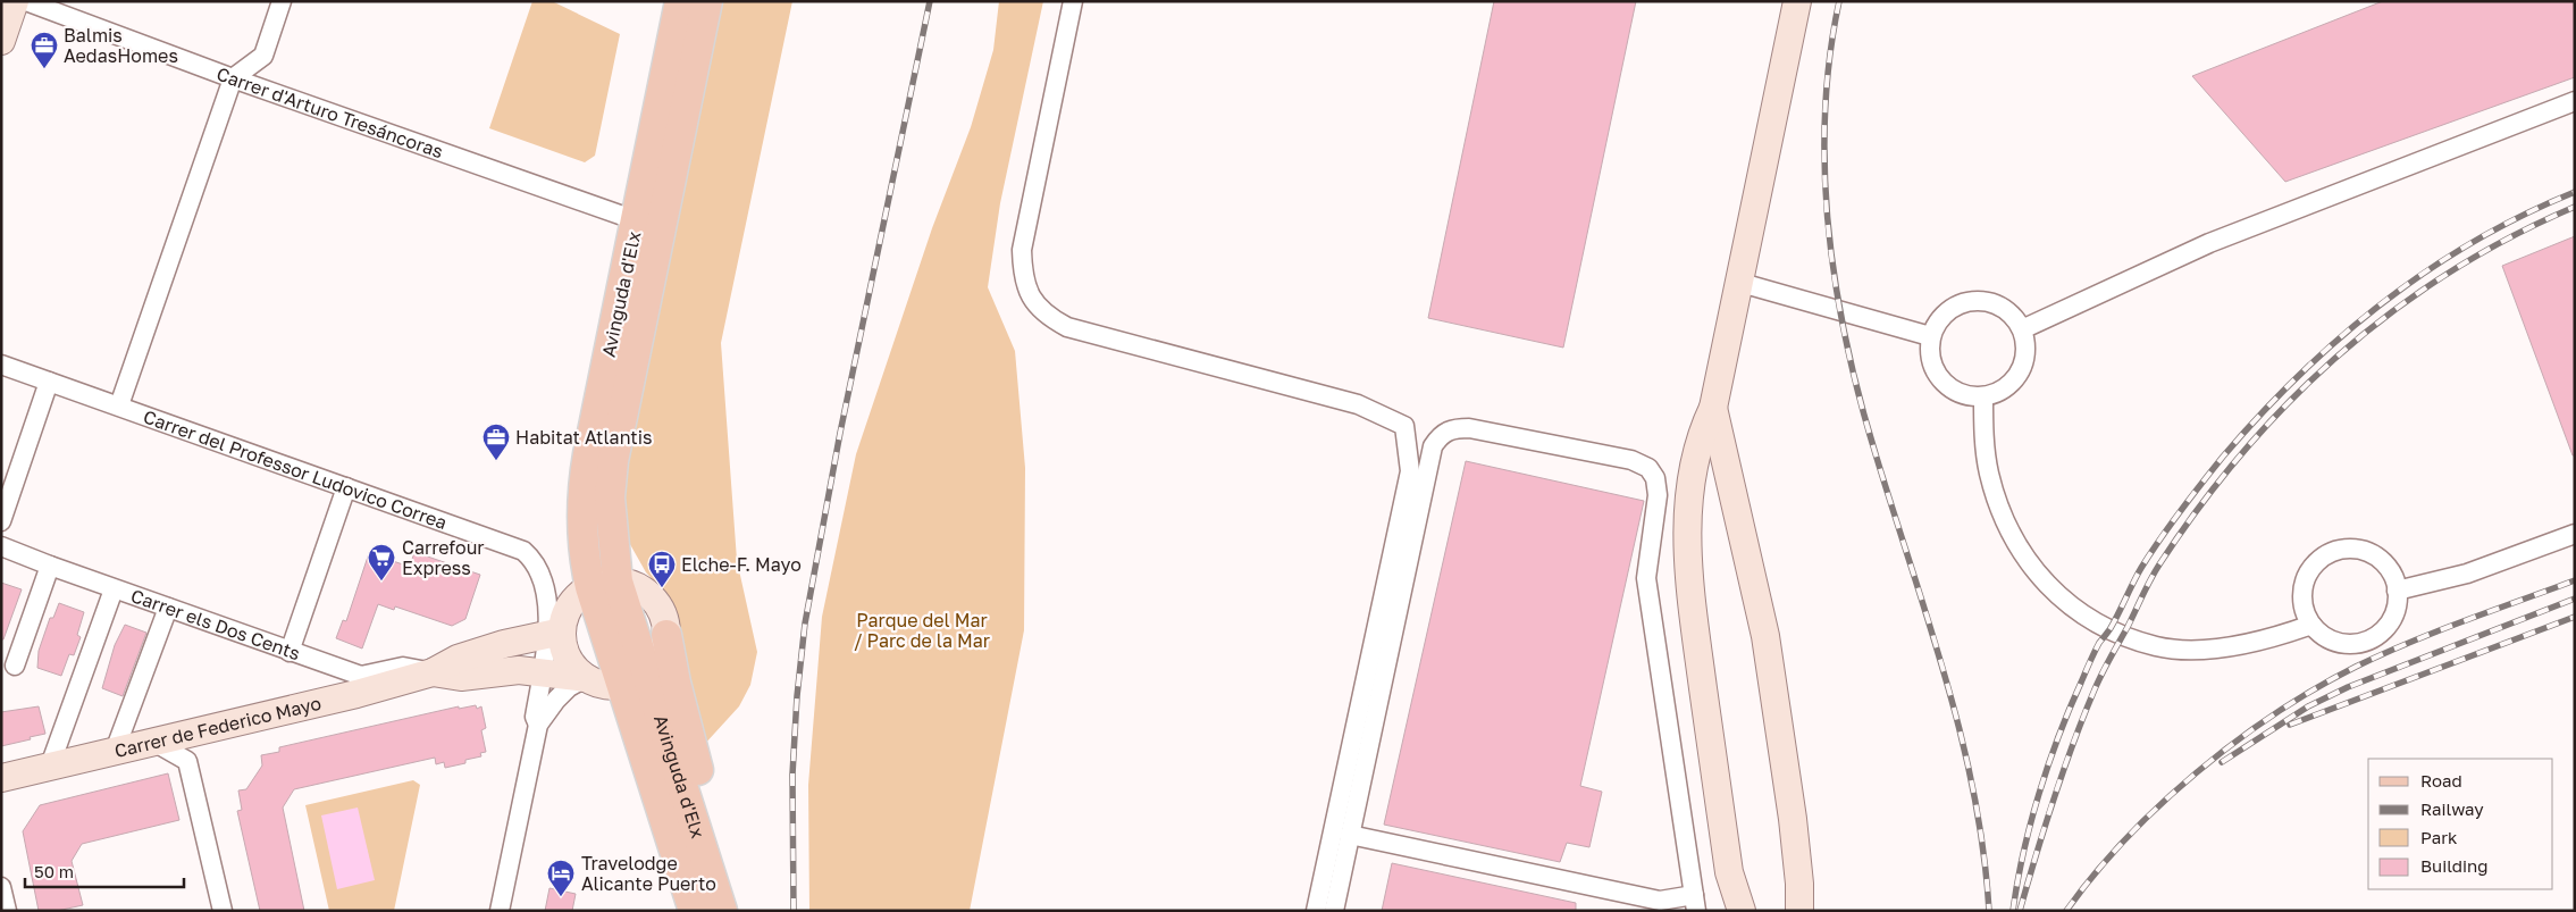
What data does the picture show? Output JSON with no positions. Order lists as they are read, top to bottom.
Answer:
{
  "streets": {
    "main road": ["Avinguda d'Elx"],
    "street": [
      "Carrer d'Arturo Tresáncoras",
      "Carrer del Professor Ludovico Correa",
      "Carrer els Dos Cents",
      "Carrer de Federico Mayo"
    ]
  },
  "crossings": [
    ["Carrer d'Arturo Tresáncoras", "Avinguda d'Elx"],
    ["Carrer del Professor Ludovico Correa", "Carrer de Federico Mayo"],
    ["Carrer els Dos Cents", "Carrer de Federico Mayo"]
  ],
  "parks": ["Parque del Mar / Parc de la Mar"],
  "places": {
    "office": ["Balmis AedasHomes", "Habitat Atlantis"],
    "supermarket": ["Carrefour Express"],
    "bus stop": ["Elche-F. Mayo"],
    "hotel": ["Travelodge Alicante Puerto"]
  },
  "legend": [
    "Road",
    "Railway",
    "Park",
    "Building"
  ],
  "scale_bar": "50 m"
}
